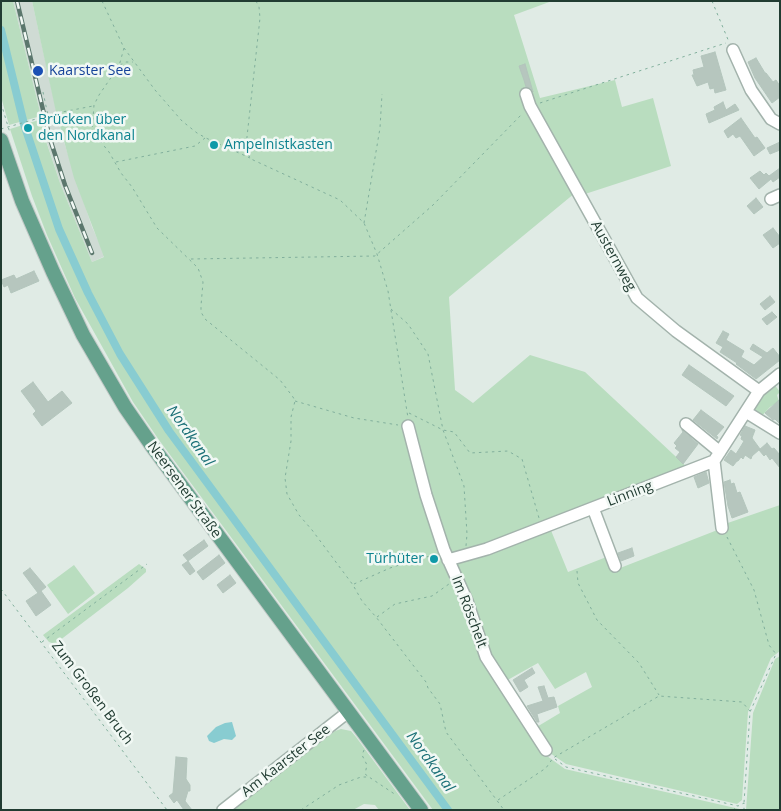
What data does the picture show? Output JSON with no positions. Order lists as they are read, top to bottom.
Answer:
{
  "streets": {
    "main road": ["Neersener Straße"],
    "street": [
      "Austernweg",
      "Linning",
      "Im Röschelt",
      "Am Kaarster See"
    ],
    "path": ["Zum Großen Bruch"]
  },
  "crossings": [
    ["Neersener Straße", "Am Kaarster See"],
    ["Linning", "Im Röschelt"]
  ],
  "water": ["Nordkanal"],
  "places": [
    "Kaarster See",
    "Brücken über den Nordkanal",
    "Ampelnistkasten",
    "Türhüter"
  ]
}
